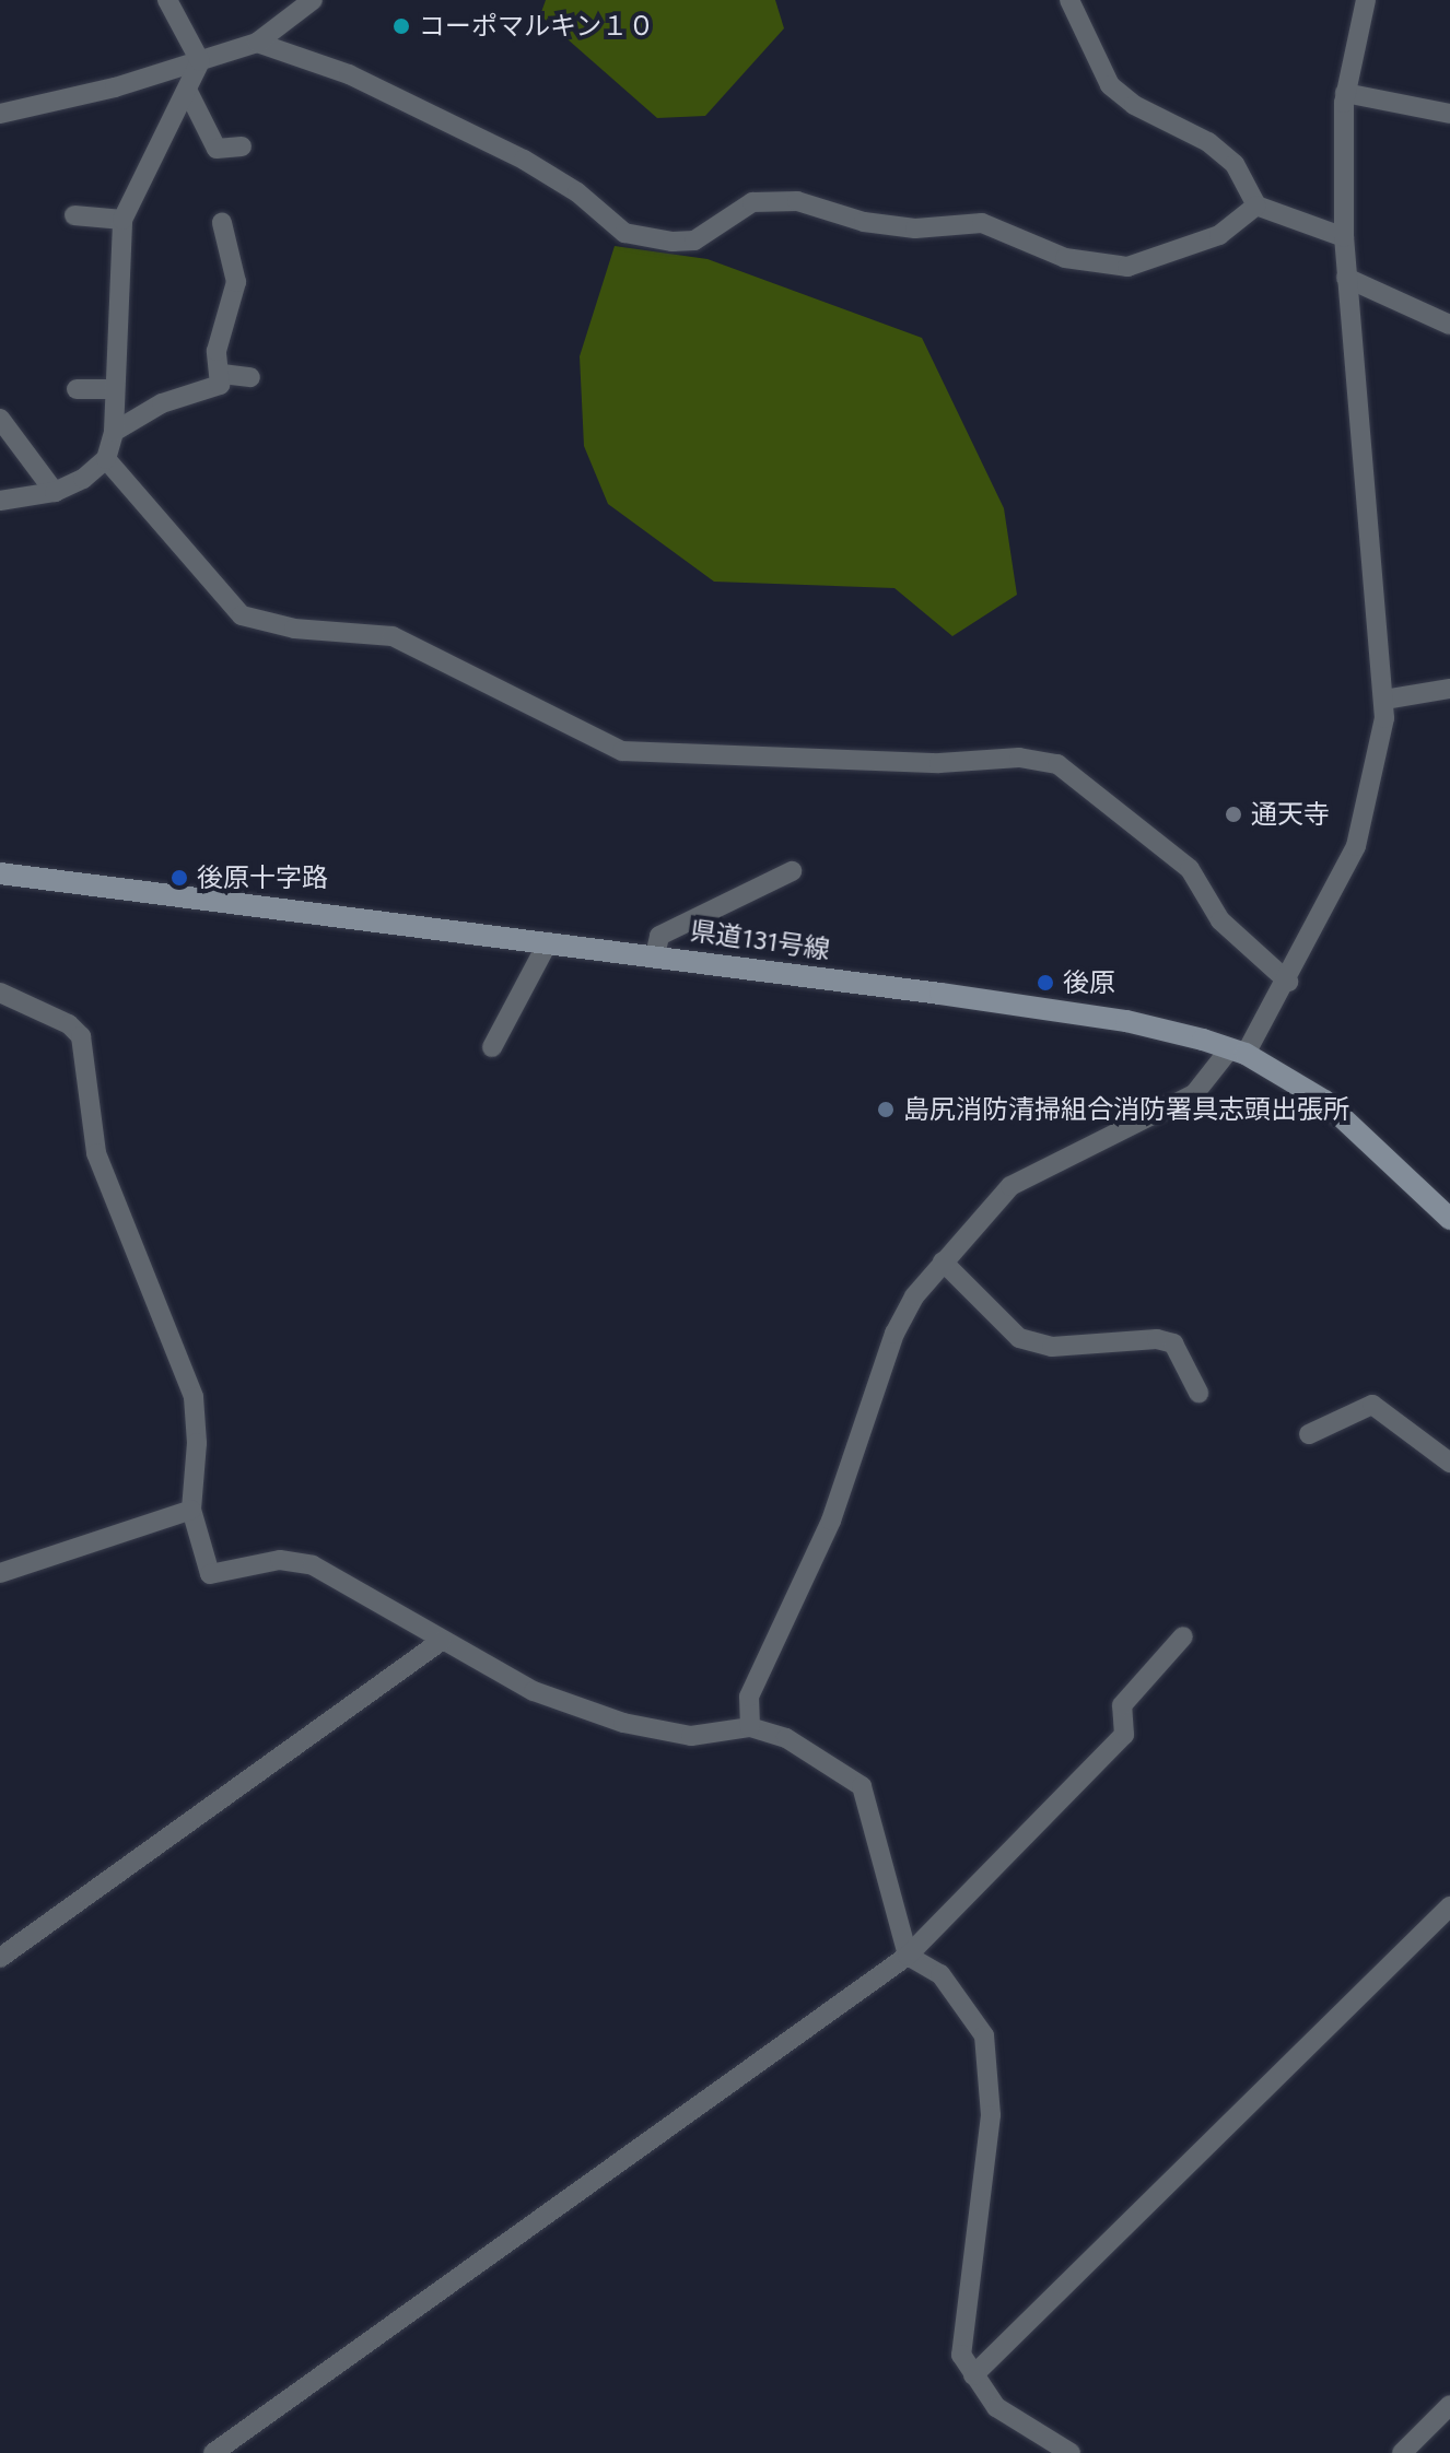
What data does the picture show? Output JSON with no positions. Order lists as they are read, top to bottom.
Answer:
{
  "streets": {
    "main road": ["県道131号線"]
  },
  "places": [
    "コーポマルキン１０",
    "通天寺",
    "後原十字路",
    "後原",
    "島尻消防清掃組合消防署具志頭出張所"
  ]
}
